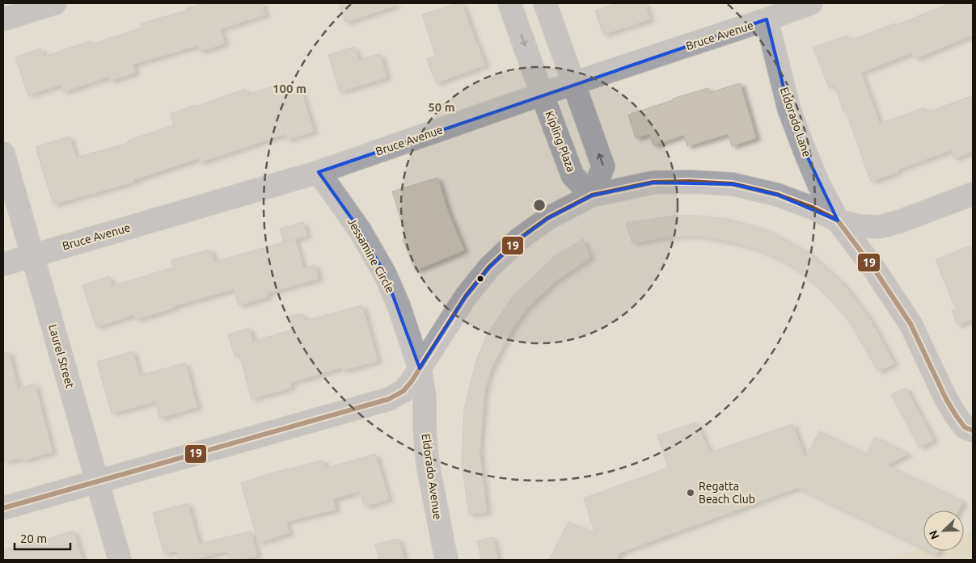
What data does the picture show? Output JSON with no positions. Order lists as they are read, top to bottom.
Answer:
{
  "streets": {
    "street": [
      "Bruce Avenue",
      "Eldorado Lane",
      "Kipling Plaza",
      "Jessamine Circle",
      "Laurel Street",
      "Eldorado Avenue"
    ]
  },
  "crossings": [
    ["Bruce Avenue", "Eldorado Lane"],
    ["Bruce Avenue", "Kipling Plaza"],
    ["Bruce Avenue", "Jessamine Circle"],
    ["Bruce Avenue", "Laurel Street"],
    ["Jessamine Circle", "Eldorado Avenue"]
  ],
  "places": ["Regatta Beach Club"],
  "lines": ["transit line 19"],
  "scale_bar": "20 m",
  "north": "bottom left",
  "rings": ["100 m", "50 m"]
}
